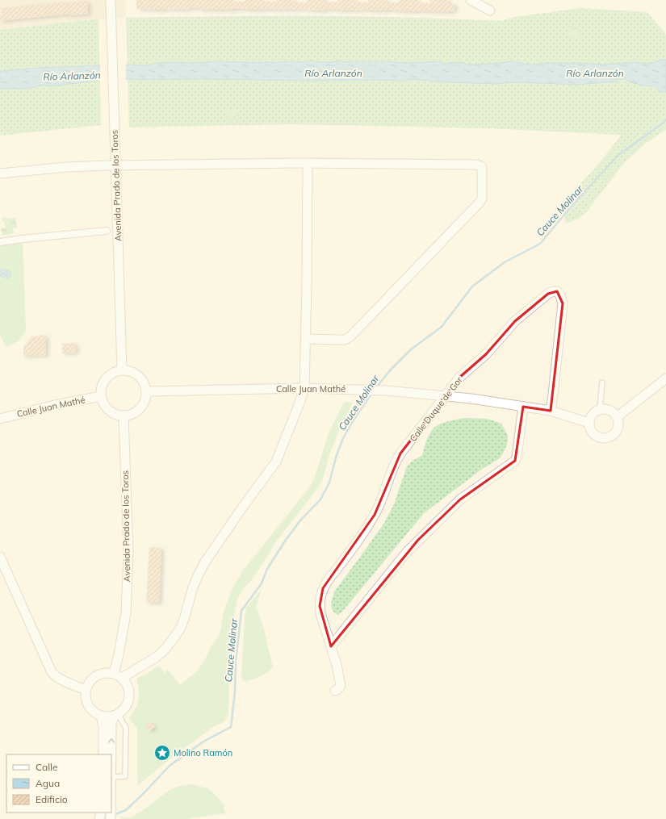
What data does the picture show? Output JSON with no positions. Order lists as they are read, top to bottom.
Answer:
{
  "streets": {
    "street": ["Avenida Prado de los Toros", "Calle Juan Mathé", "Calle Duque de Gor"]
  },
  "crossings": [
    ["Avenida Prado de los Toros", "Calle Juan Mathé"],
    ["Calle Juan Mathé", "Calle Duque de Gor"]
  ],
  "water": ["Río Arlanzón", "Cauce Molinar"],
  "places": {
    "place": ["Molino Ramón"]
  },
  "legend": ["Calle", "Agua", "Edificio"]
}
